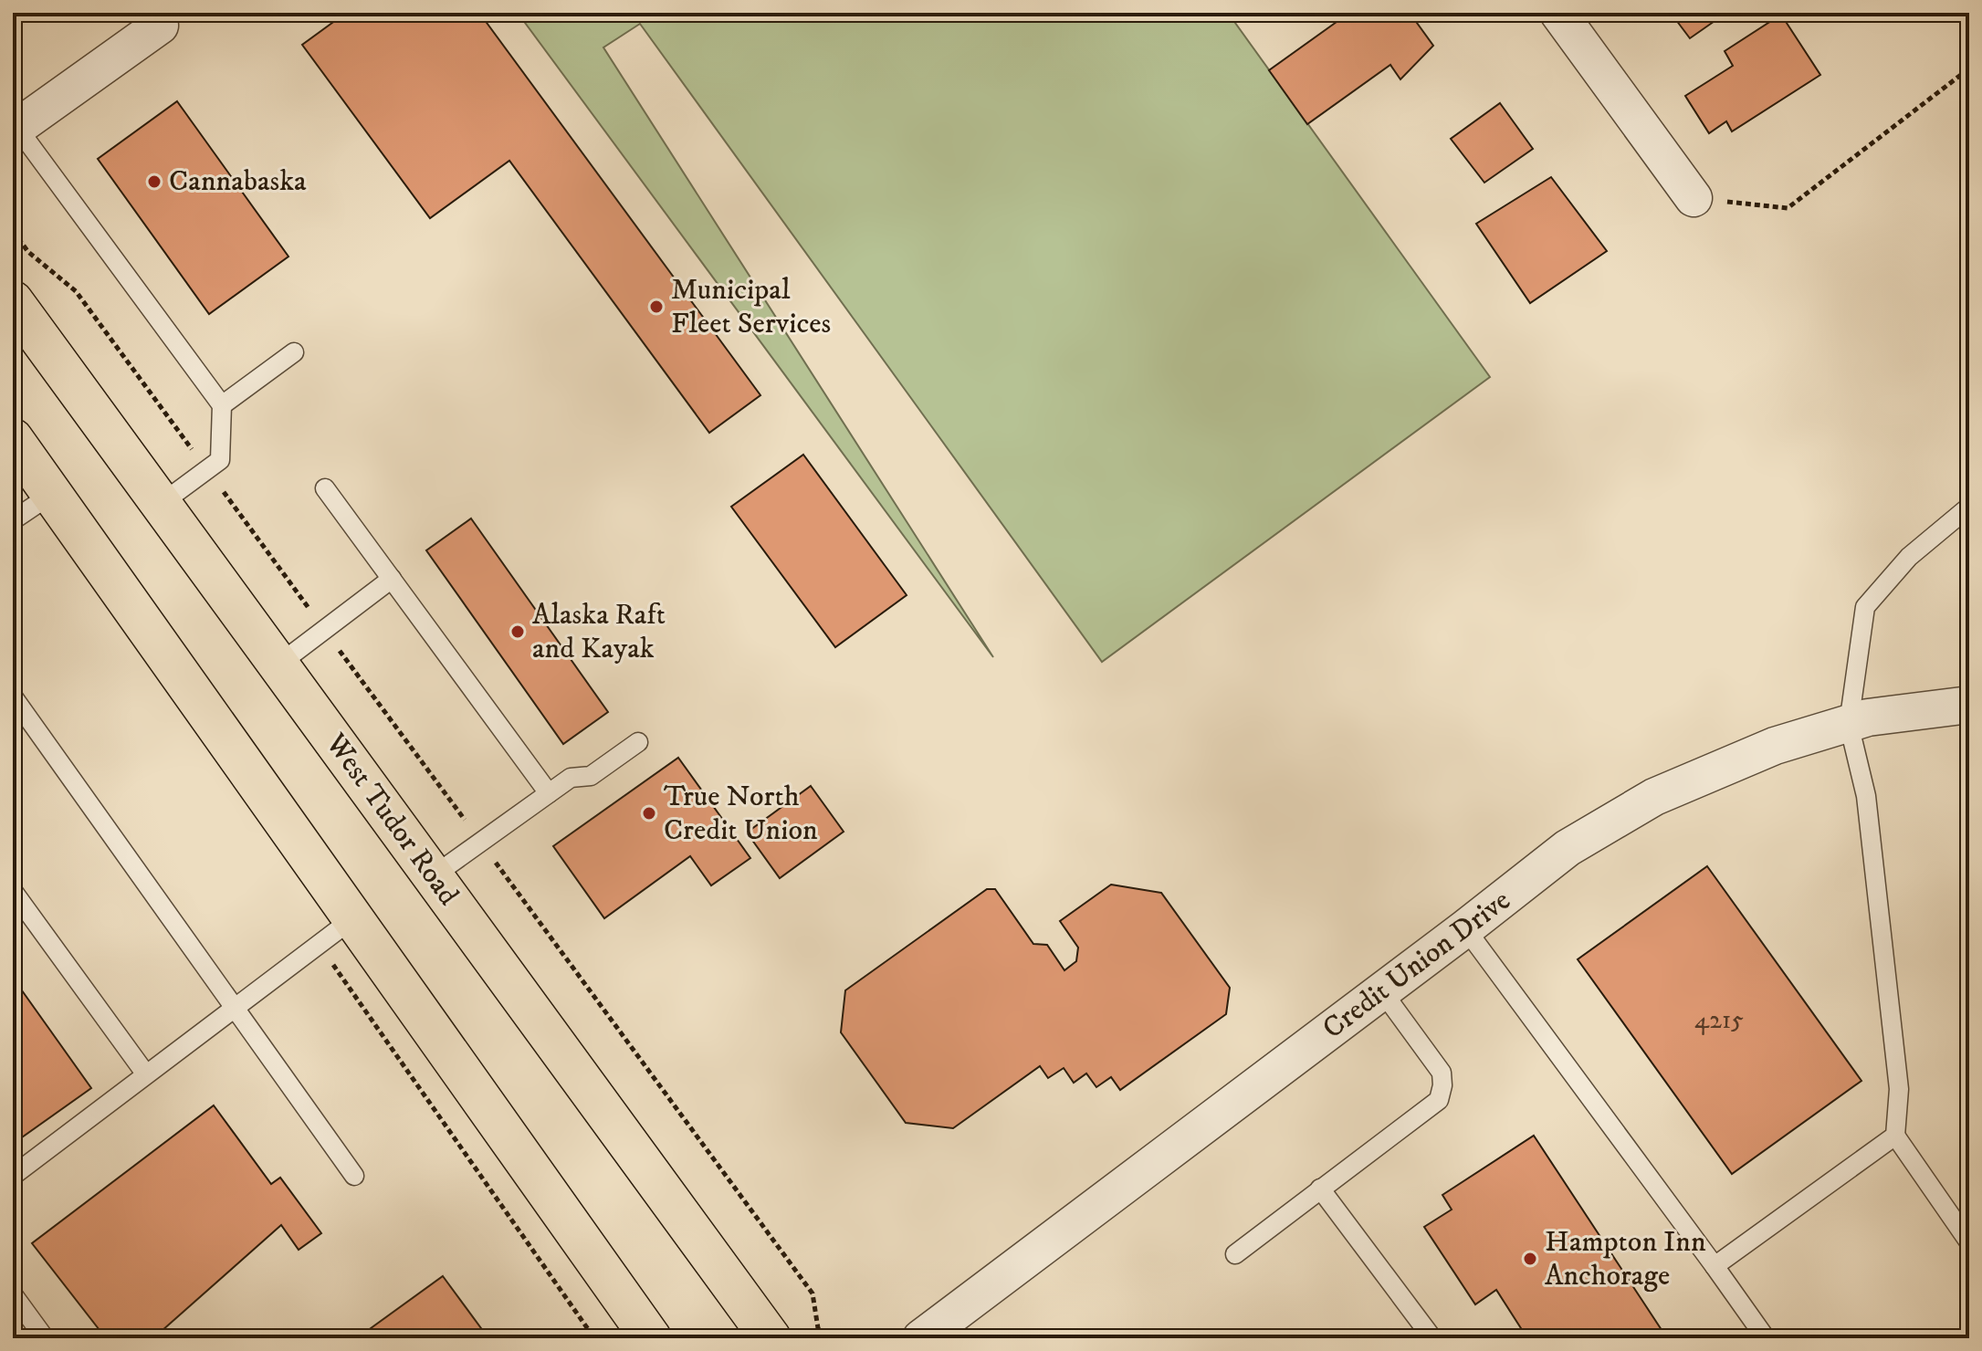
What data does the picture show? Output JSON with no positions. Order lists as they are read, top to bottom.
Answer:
{
  "streets": {
    "main road": ["West Tudor Road"],
    "street": ["Credit Union Drive"]
  },
  "places": [
    "Cannabaska",
    "Municipal Fleet Services",
    "Alaska Raft and Kayak",
    "True North Credit Union",
    "Hampton Inn Anchorage"
  ],
  "house_numbers": ["4215"]
}
